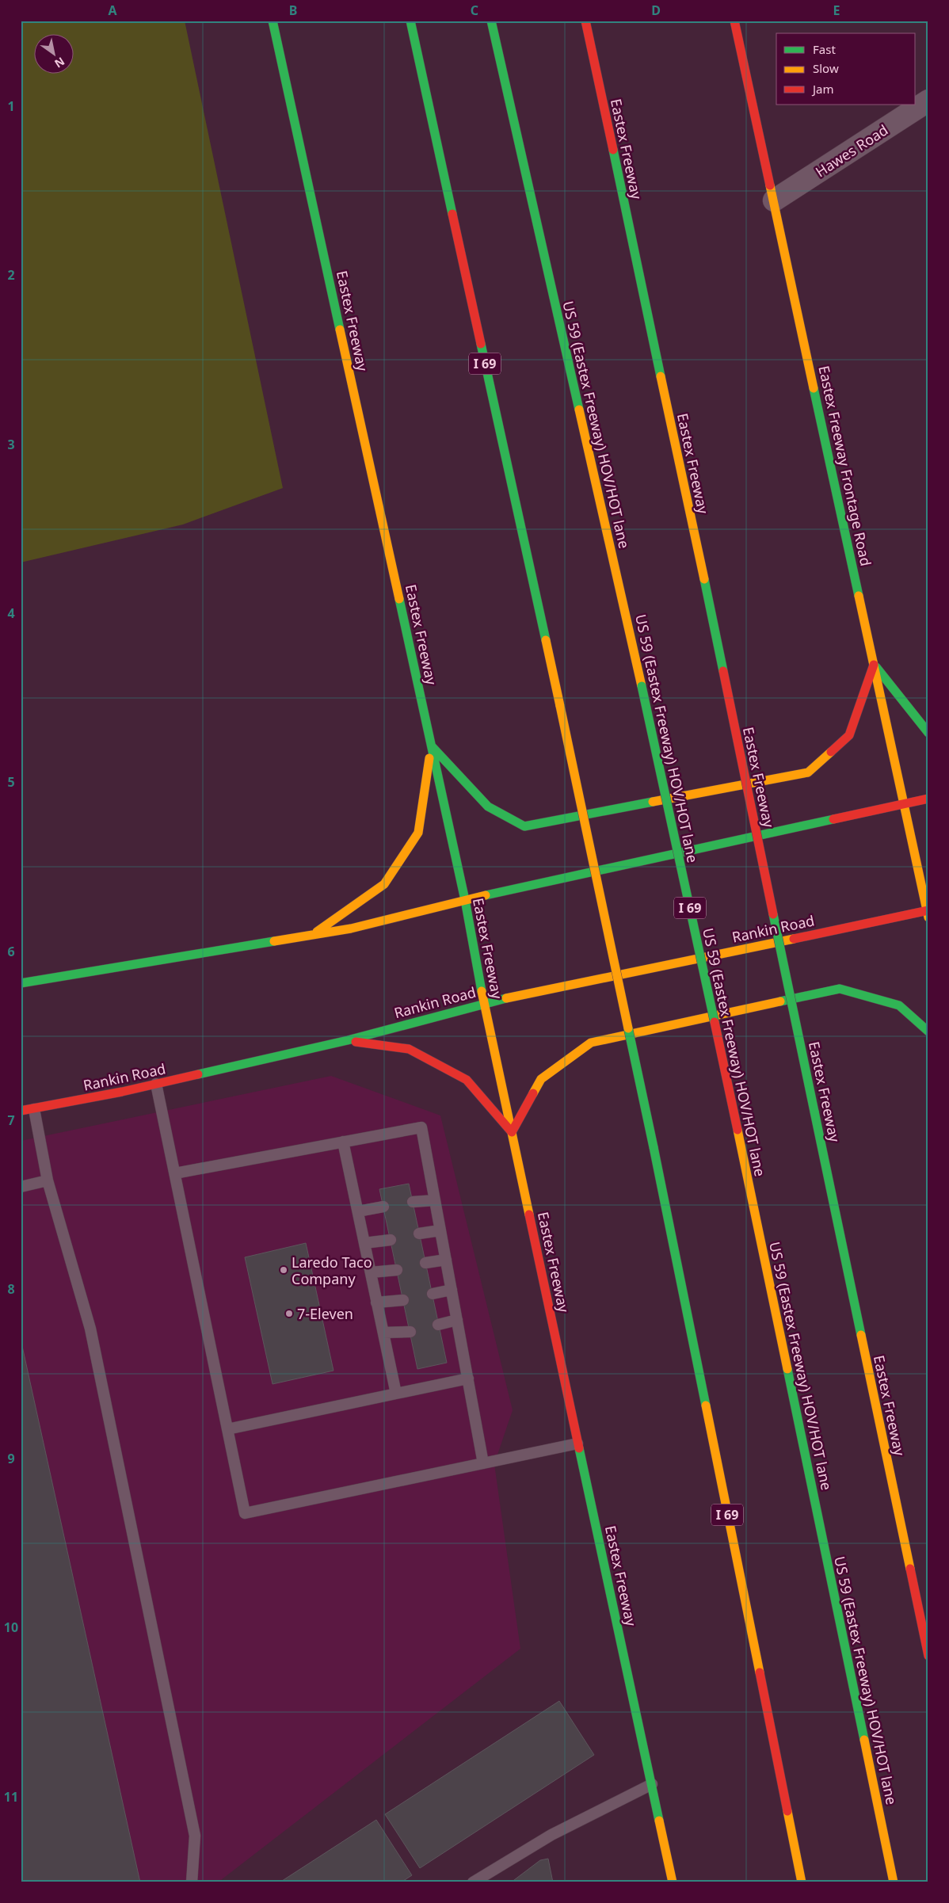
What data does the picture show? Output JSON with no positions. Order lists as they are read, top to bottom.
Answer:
{
  "streets": {
    "main road": [
      "Eastex Freeway",
      "I 69",
      "US 59 (Eastex Freeway) HOV/HOT lane",
      "Eastex Freeway Frontage Road",
      "Rankin Road"
    ],
    "street": ["Hawes Road"]
  },
  "crossings": [
    ["Eastex Freeway", "Rankin Road"],
    ["Hawes Road", "Eastex Freeway Frontage Road"],
    ["Eastex Freeway Frontage Road", "Rankin Road"]
  ],
  "places": ["Laredo Taco Company", "7-Eleven"],
  "legend": ["Fast", "Slow", "Jam"],
  "north": "bottom right",
  "grid": {
    "columns": [
      "A",
      "B",
      "C",
      "D",
      "E"
    ],
    "rows": [
      "1",
      "2",
      "3",
      "4",
      "5",
      "6",
      "7",
      "8",
      "9",
      "10",
      "11"
    ]
  }
}
